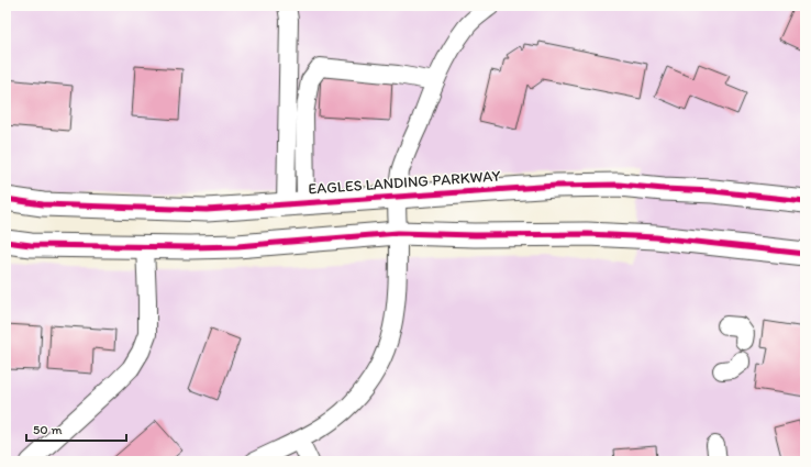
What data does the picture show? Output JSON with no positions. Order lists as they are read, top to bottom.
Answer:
{
  "streets": {
    "main road": ["EAGLES LANDING PARKWAY"]
  },
  "scale_bar": "50 m"
}
